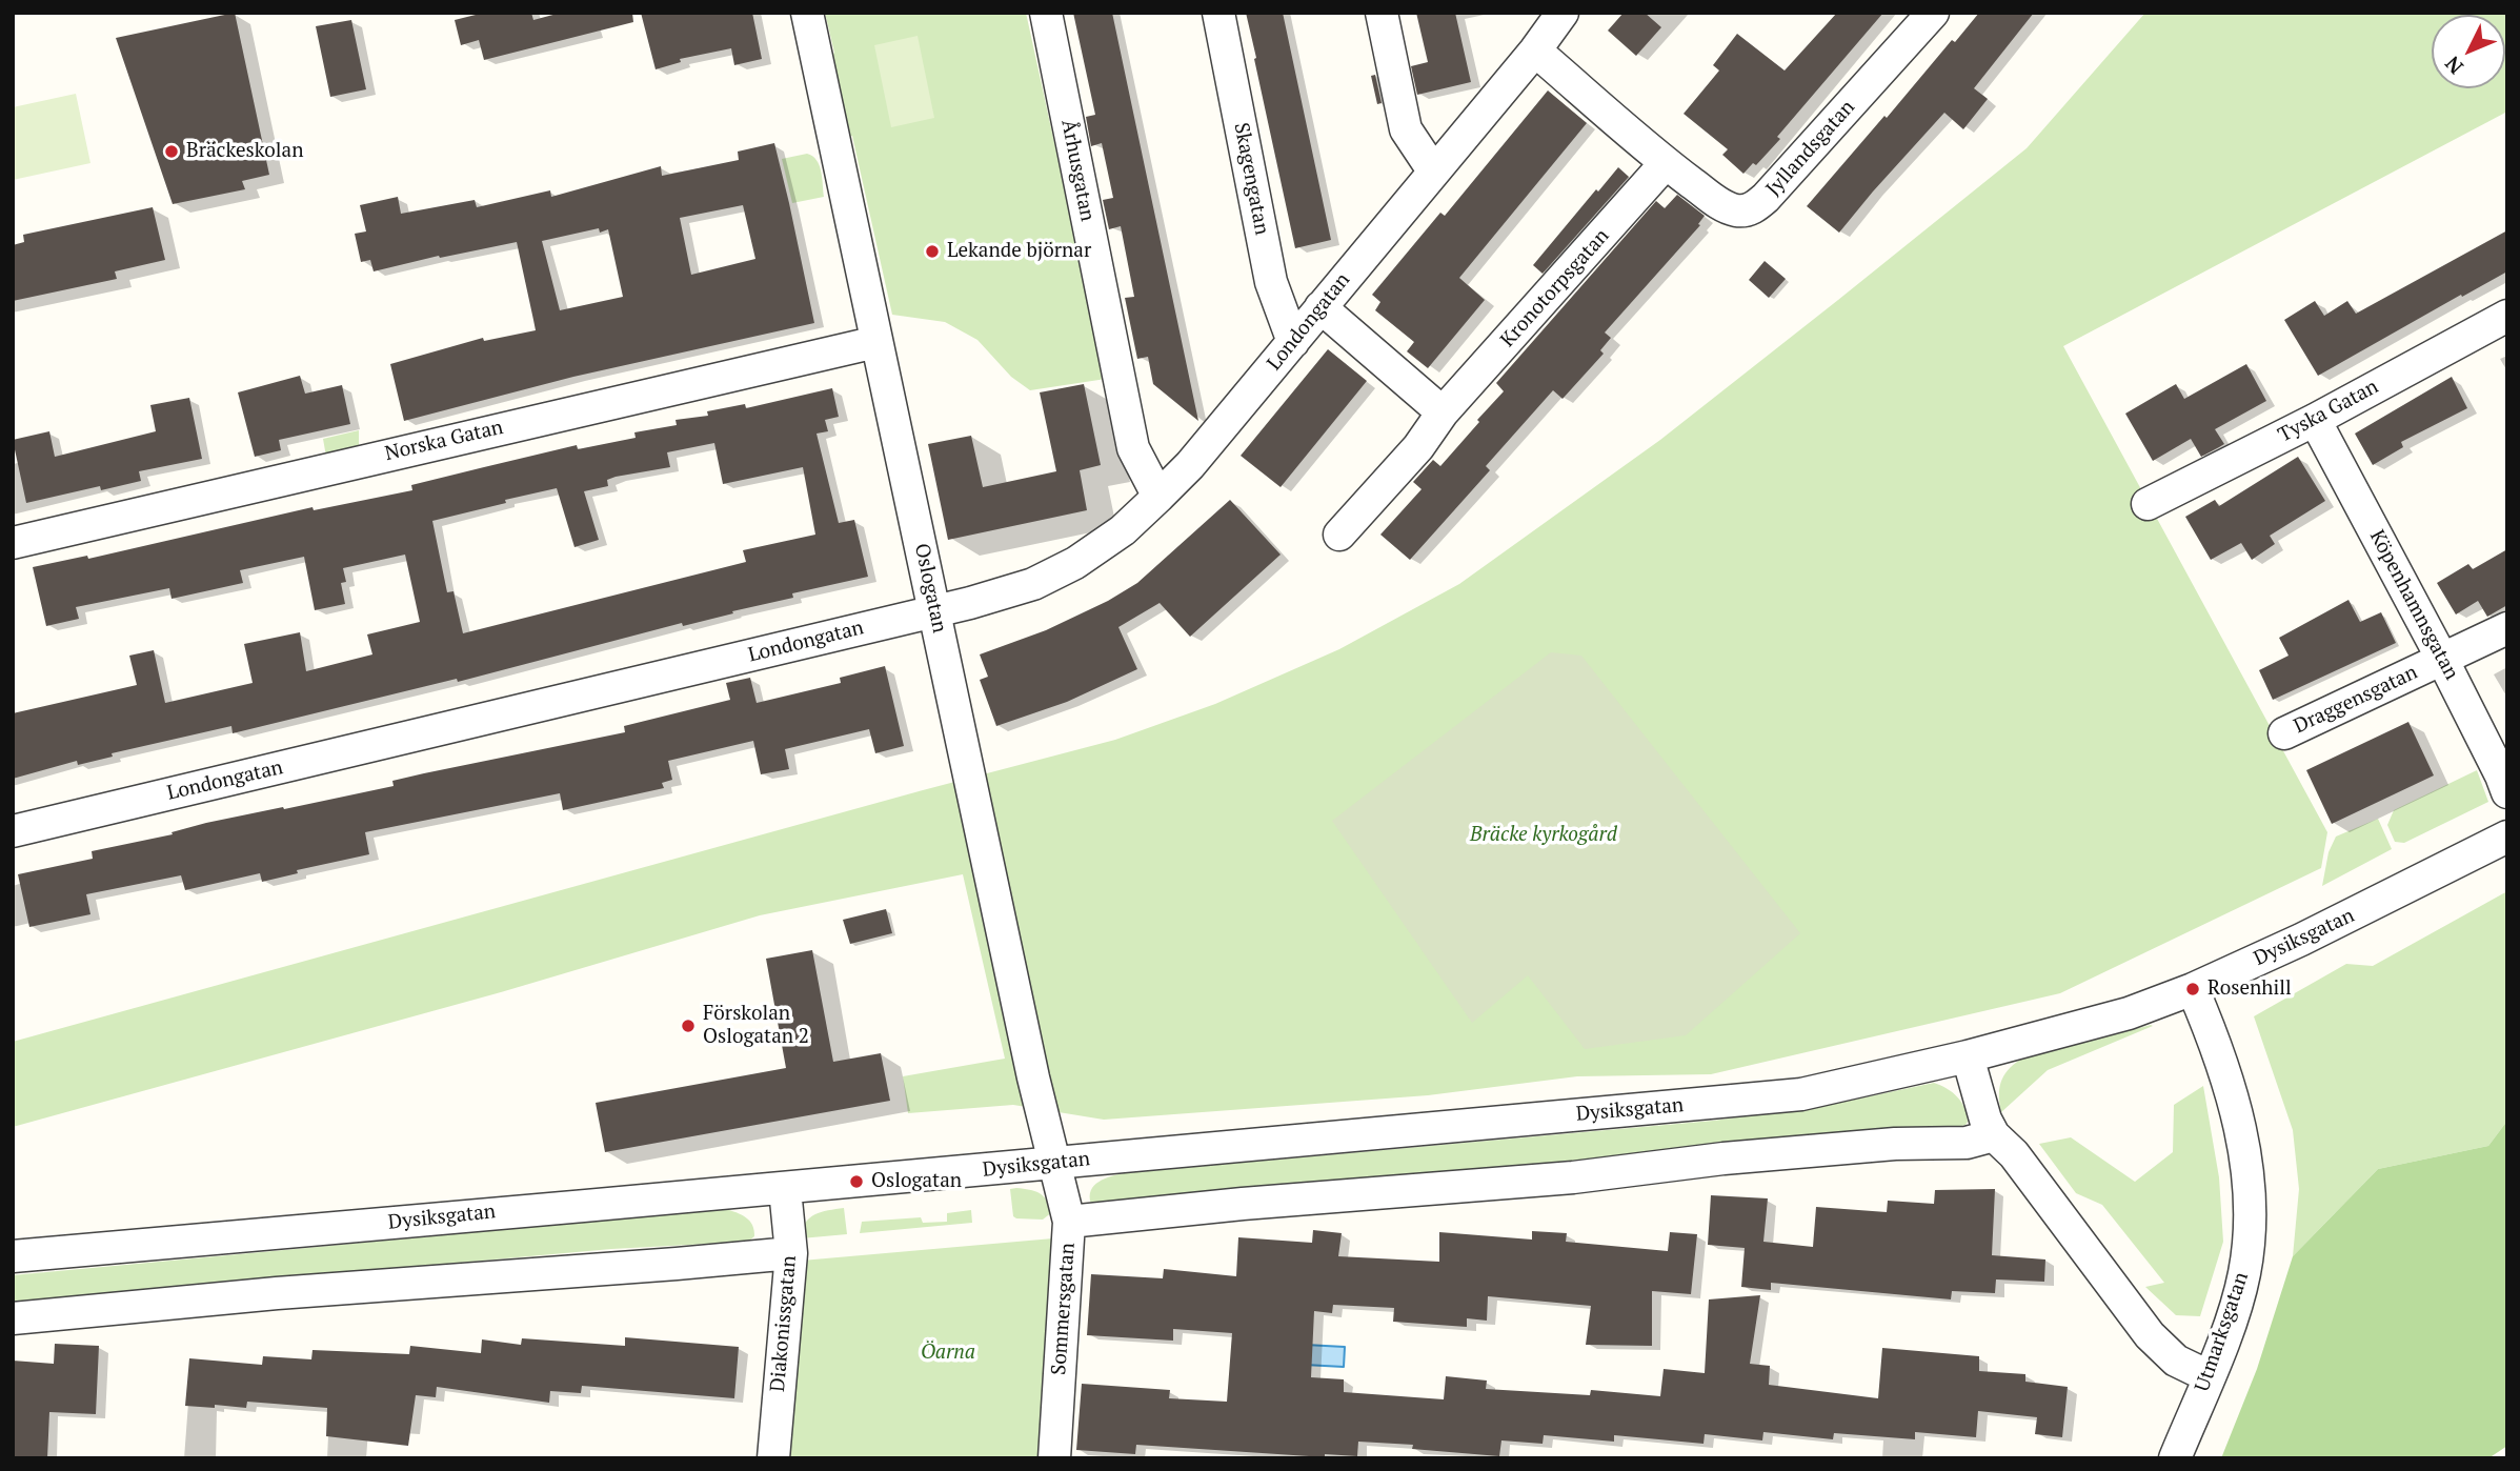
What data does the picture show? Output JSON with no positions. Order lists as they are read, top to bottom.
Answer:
{
  "streets": {
    "street": [
      "Jyllandsgatan",
      "Århusgatan",
      "Skagengatan",
      "Kronotorpsgatan",
      "Londongatan",
      "Tyska Gatan",
      "Norska Gatan",
      "Oslogatan",
      "Köpenhamnsgatan",
      "Draggensgatan",
      "Dysiksgatan",
      "Sommersgatan",
      "Diakonissgatan",
      "Utmarksgatan"
    ]
  },
  "crossings": [
    ["Jyllandsgatan", "Kronotorpsgatan"],
    ["Jyllandsgatan", "Londongatan"],
    ["Århusgatan", "Londongatan"],
    ["Skagengatan", "Londongatan"],
    ["Londongatan", "Oslogatan"],
    ["Tyska Gatan", "Köpenhamnsgatan"],
    ["Norska Gatan", "Oslogatan"],
    ["Oslogatan", "Dysiksgatan"],
    ["Oslogatan", "Sommersgatan"],
    ["Köpenhamnsgatan", "Draggensgatan"],
    ["Dysiksgatan", "Sommersgatan"],
    ["Dysiksgatan", "Diakonissgatan"],
    ["Dysiksgatan", "Utmarksgatan"]
  ],
  "parks": ["Bräcke kyrkogård", "Öarna"],
  "places": [
    "Bräckeskolan",
    "Lekande björnar",
    "Rosenhill",
    "Förskolan Oslogatan 2",
    "Oslogatan"
  ],
  "north": "bottom left"
}
